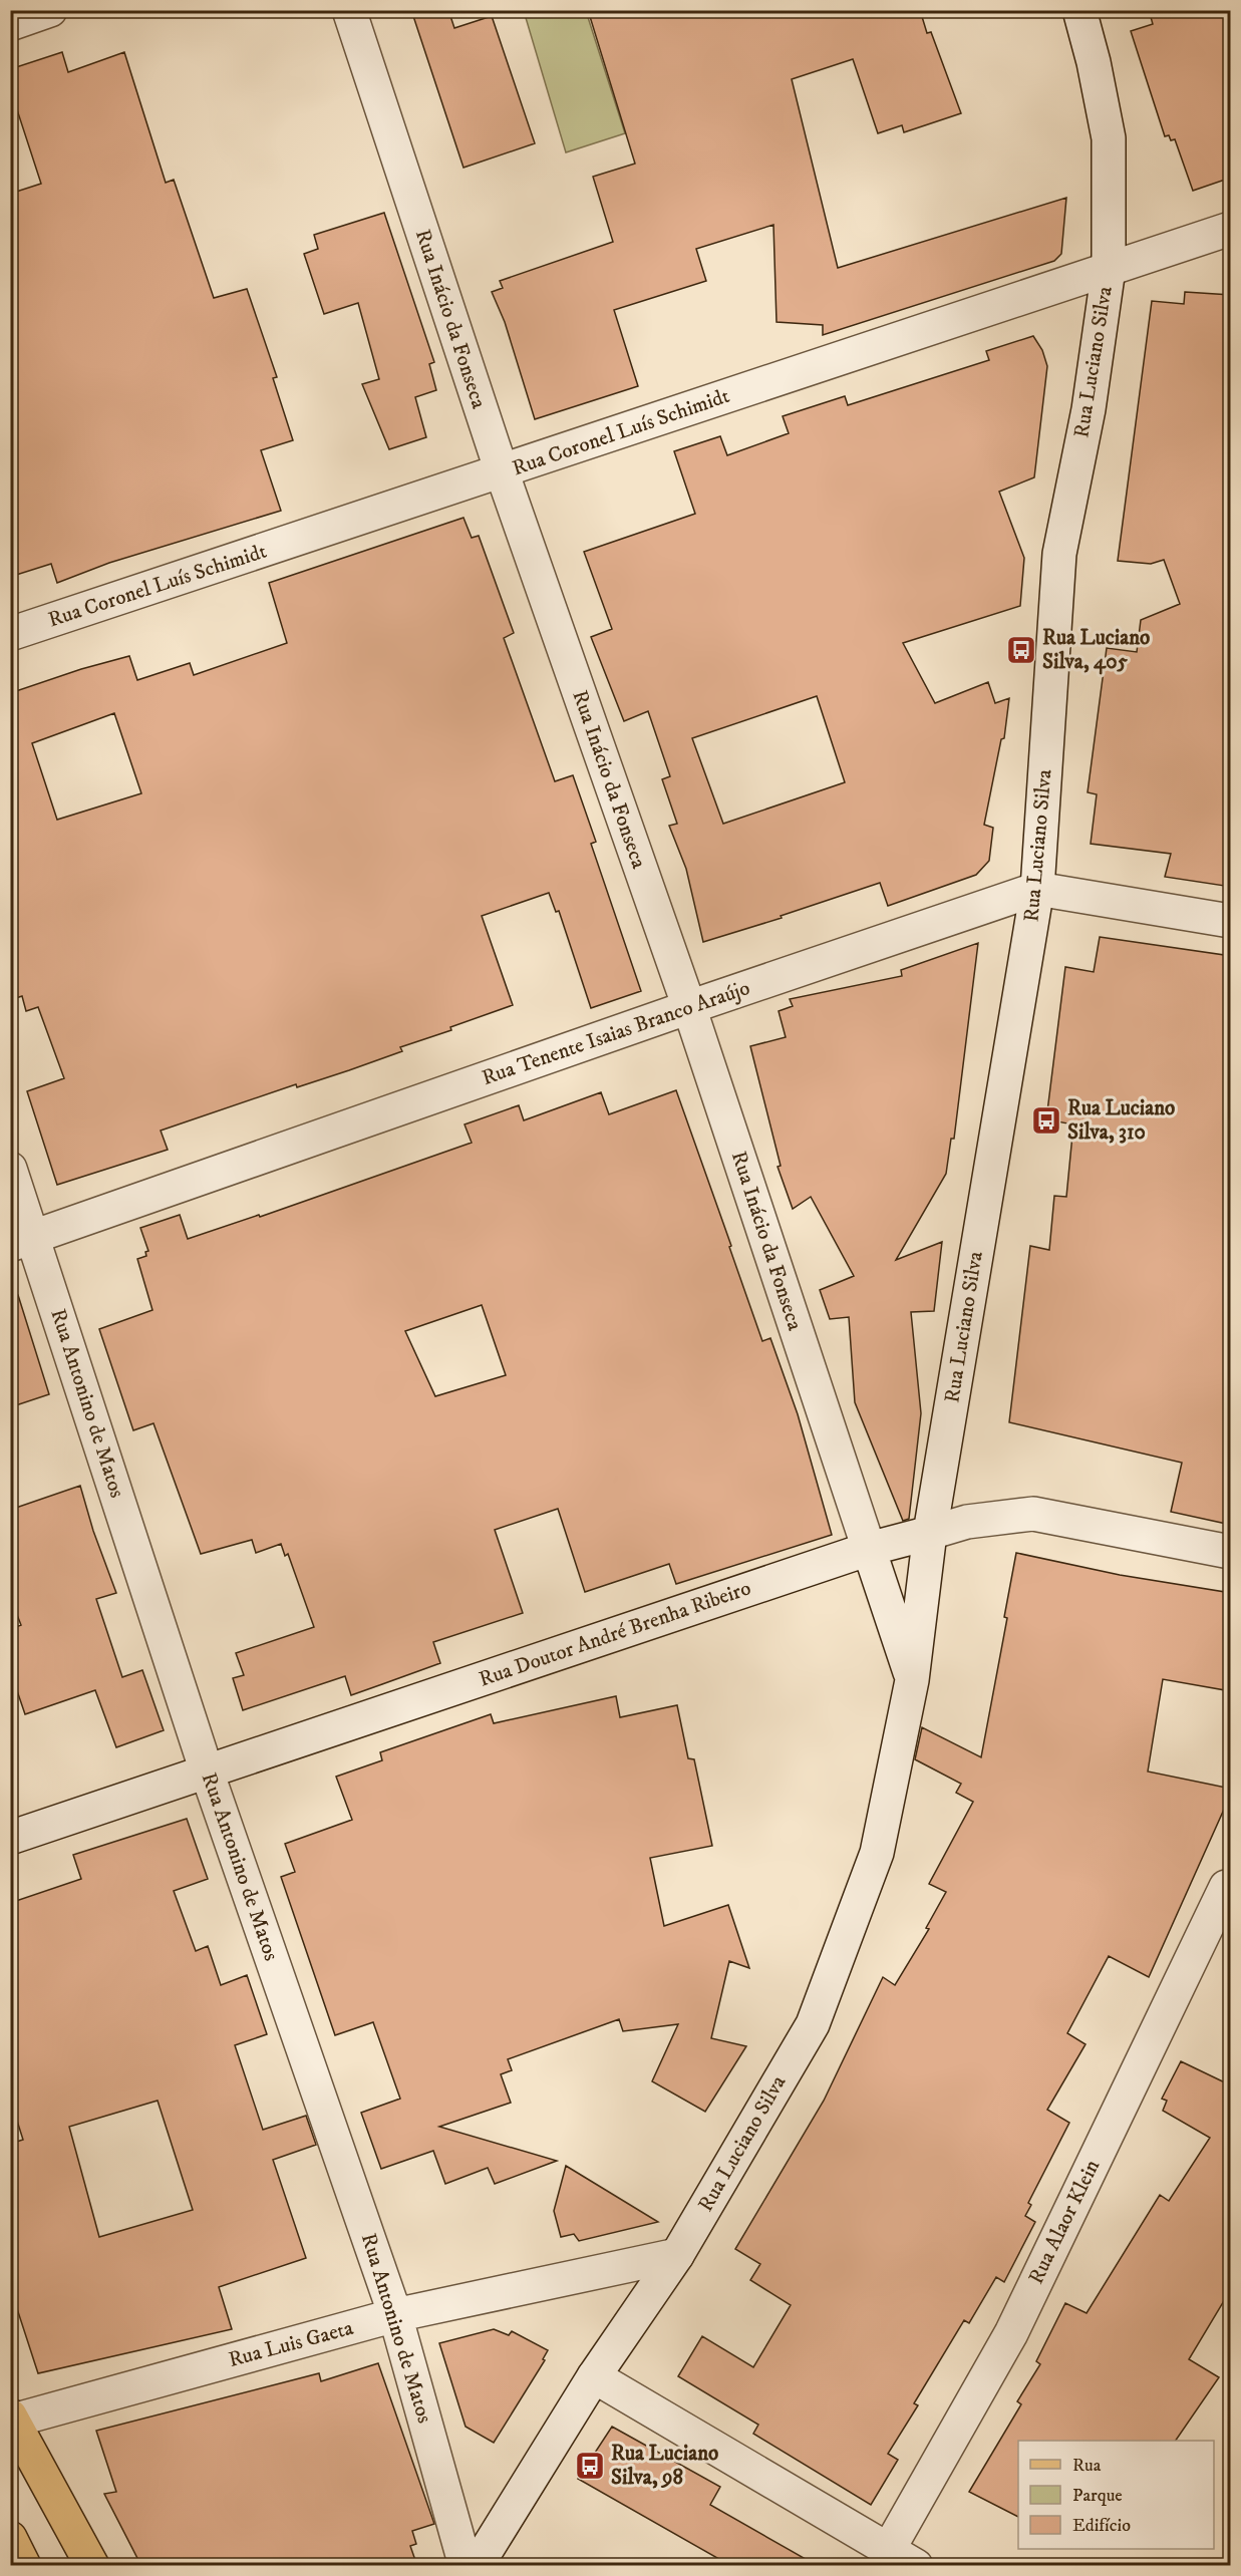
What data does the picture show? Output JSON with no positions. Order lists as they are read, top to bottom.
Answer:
{
  "streets": {
    "street": [
      "Rua Inácio da Fonseca",
      "Rua Luciano Silva",
      "Rua Coronel Luís Schimidt",
      "Rua Tenente Isaias Branco Araújo",
      "Rua Antonino de Matos",
      "Rua Doutor André Brenha Ribeiro",
      "Rua Alaor Klein",
      "Rua Luis Gaeta"
    ]
  },
  "crossings": [
    ["Rua Inácio da Fonseca", "Rua Luciano Silva"],
    ["Rua Inácio da Fonseca", "Rua Coronel Luís Schimidt"],
    ["Rua Inácio da Fonseca", "Rua Tenente Isaias Branco Araújo"],
    ["Rua Inácio da Fonseca", "Rua Doutor André Brenha Ribeiro"],
    ["Rua Luciano Silva", "Rua Coronel Luís Schimidt"],
    ["Rua Luciano Silva", "Rua Tenente Isaias Branco Araújo"],
    ["Rua Luciano Silva", "Rua Doutor André Brenha Ribeiro"],
    ["Rua Luciano Silva", "Rua Luis Gaeta"],
    ["Rua Tenente Isaias Branco Araújo", "Rua Antonino de Matos"],
    ["Rua Antonino de Matos", "Rua Doutor André Brenha Ribeiro"],
    ["Rua Antonino de Matos", "Rua Luis Gaeta"]
  ],
  "places": {
    "bus stop": ["Rua Luciano Silva, 405", "Rua Luciano Silva, 310", "Rua Luciano Silva, 98"]
  },
  "legend": ["Rua", "Parque", "Edifício"]
}
